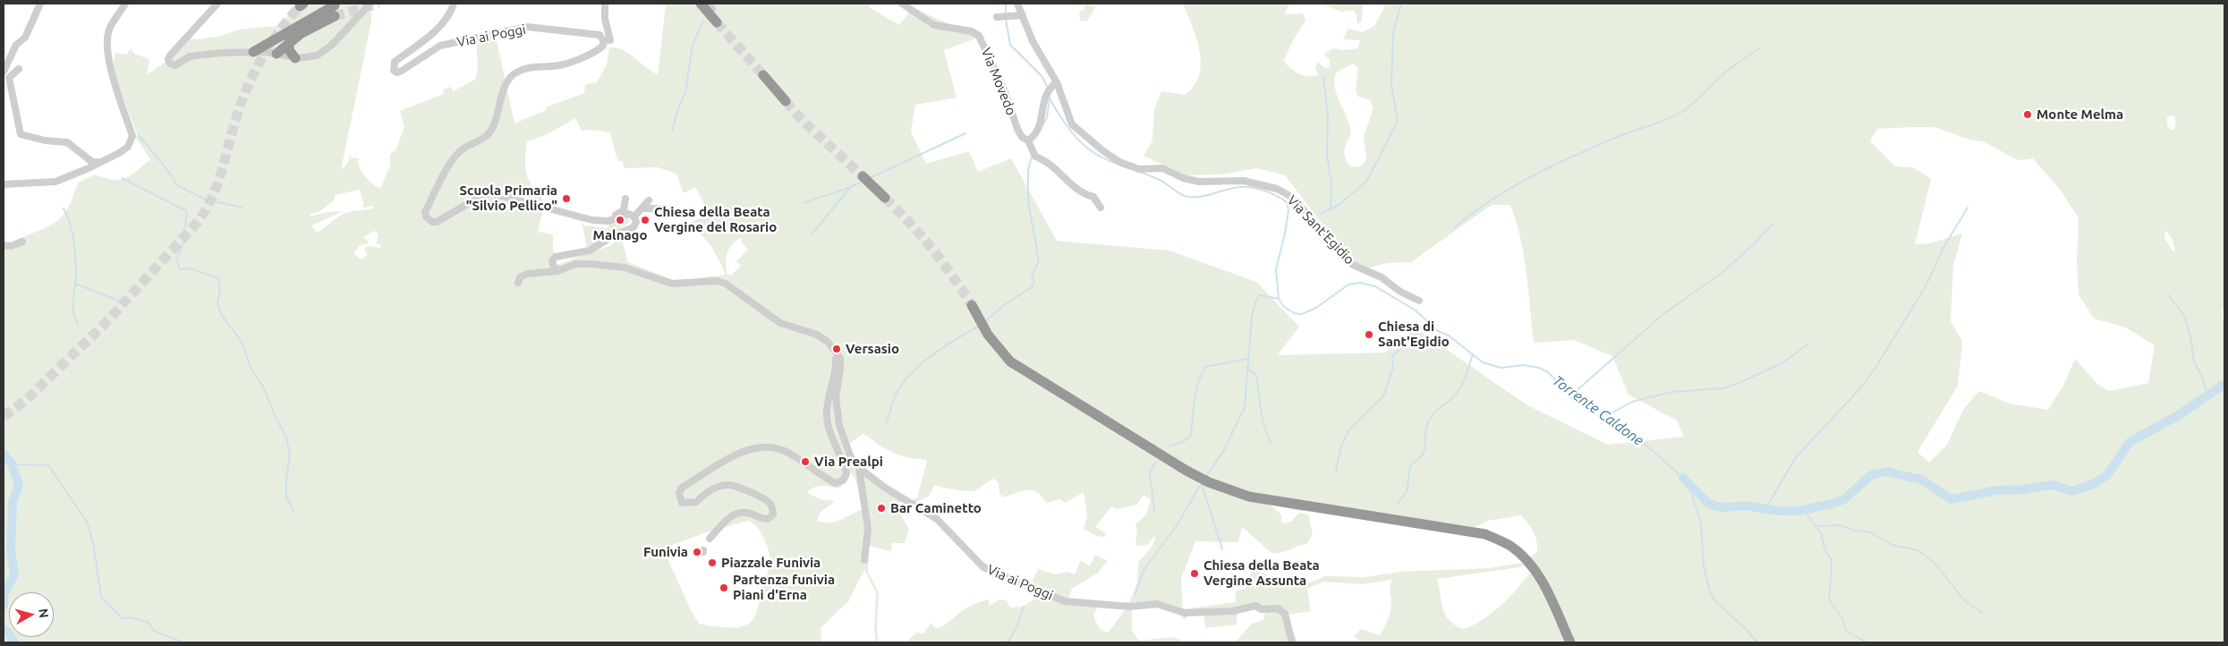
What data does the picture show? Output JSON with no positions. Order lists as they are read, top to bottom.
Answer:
{
  "streets": {
    "street": ["Via ai Poggi", "Via Movedo", "Via Sant'Egidio"]
  },
  "water": ["Torrente Caldone"],
  "places": [
    "Monte Melma",
    "Scuola Primaria \"Silvio Pellico\"",
    "Malnago",
    "Chiesa della Beata Vergine del Rosario",
    "Chiesa di Sant'Egidio",
    "Versasio",
    "Via Prealpi",
    "Bar Caminetto",
    "Funivia",
    "Piazzale Funivia",
    "Chiesa della Beata Vergine Assunta",
    "Partenza funivia Piani d'Erna"
  ],
  "north": "right"
}
